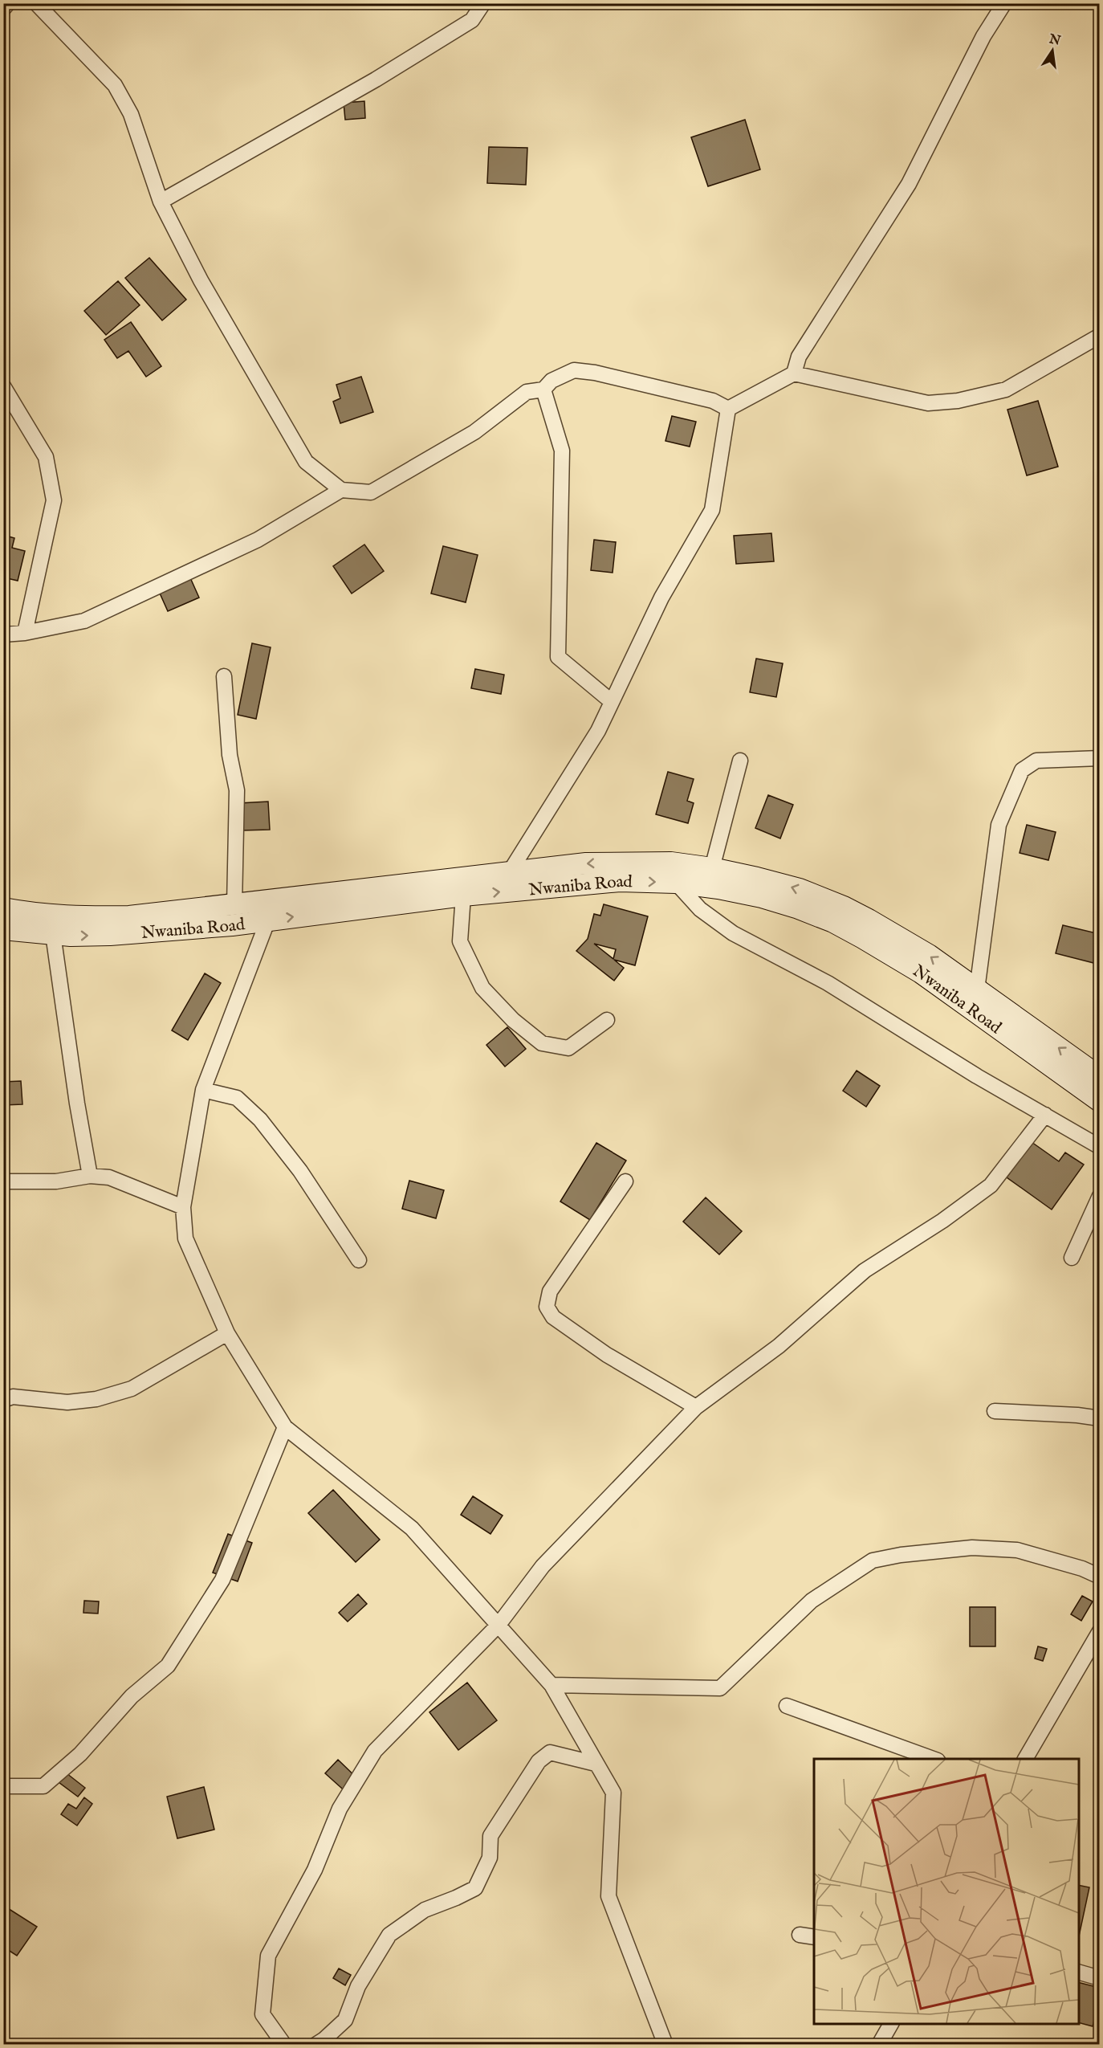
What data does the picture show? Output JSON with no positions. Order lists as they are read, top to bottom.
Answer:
{
  "streets": {
    "main road": ["Nwaniba Road"]
  },
  "north": "top"
}
